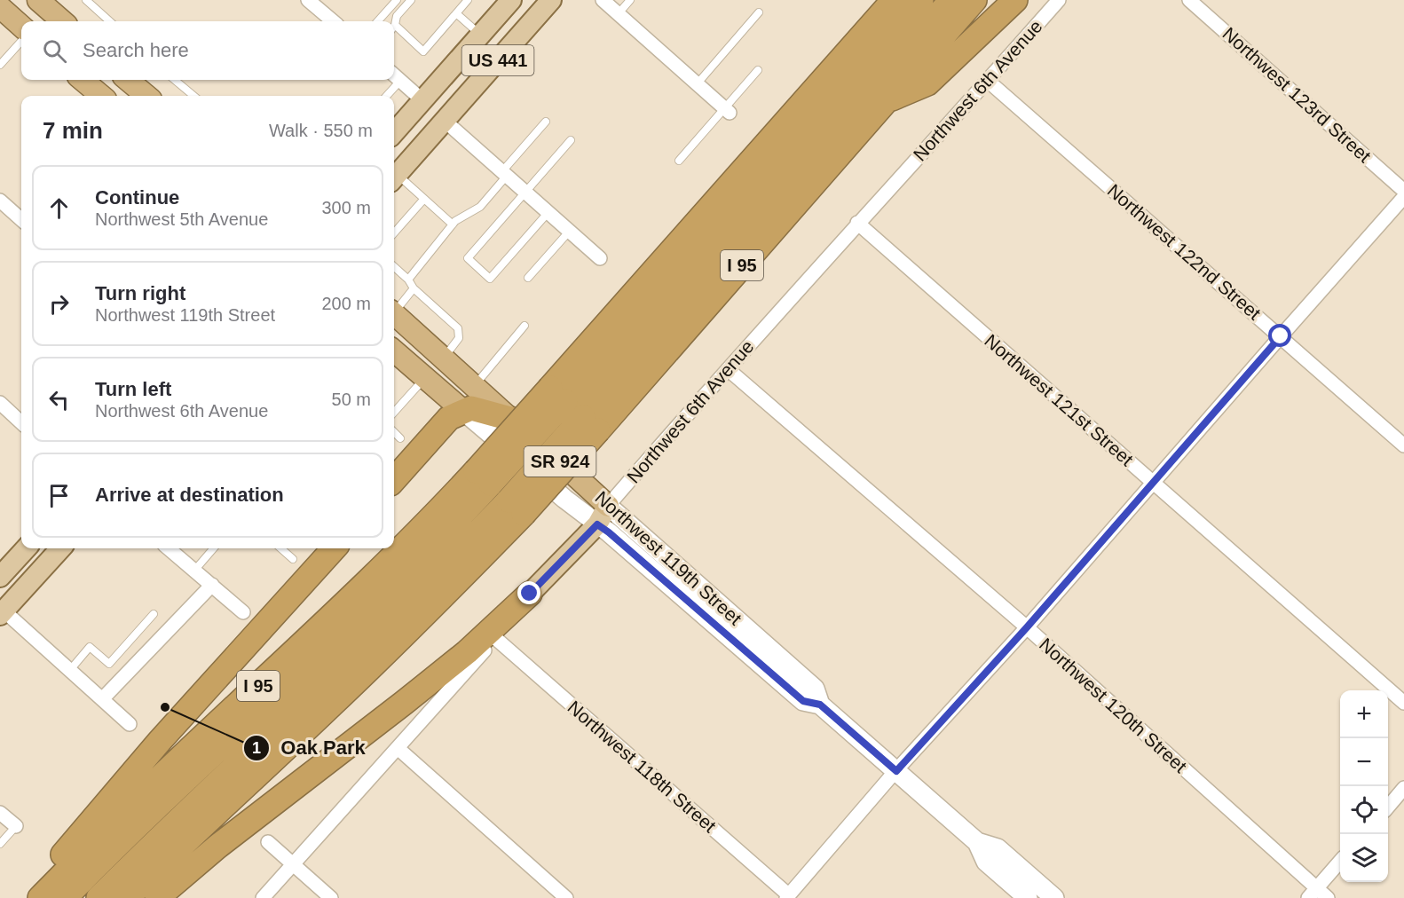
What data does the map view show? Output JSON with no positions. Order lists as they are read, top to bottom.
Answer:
{
  "streets": {
    "highway": ["I 95", "SR 924", "Northwest 119th Street"],
    "main road": ["US 441", "Northwest 6th Avenue"],
    "street": [
      "Northwest 123rd Street",
      "Northwest 122nd Street",
      "Northwest 121st Street",
      "Northwest 120th Street",
      "Northwest 118th Street"
    ]
  },
  "crossings": [
    ["Northwest 6th Avenue", "Northwest 122nd Street"],
    ["Northwest 6th Avenue", "Northwest 121st Street"],
    ["Northwest 6th Avenue", "Northwest 119th Street"],
    ["Northwest 6th Avenue", "Northwest 120th Street"],
    ["Northwest 6th Avenue", "Northwest 118th Street"]
  ],
  "places": ["Oak Park"],
  "page": {
    "search": "Search here",
    "heading": ["7 min", "Walk · 550 m"],
    "list": [
      ["Continue", "Northwest 5th Avenue", "300 m"],
      ["Turn right", "Northwest 119th Street", "200 m"],
      ["Turn left", "Northwest 6th Avenue", "50 m"],
      "Arrive at destination"
    ],
    "map_buttons": ["+", "−"]
  }
}
